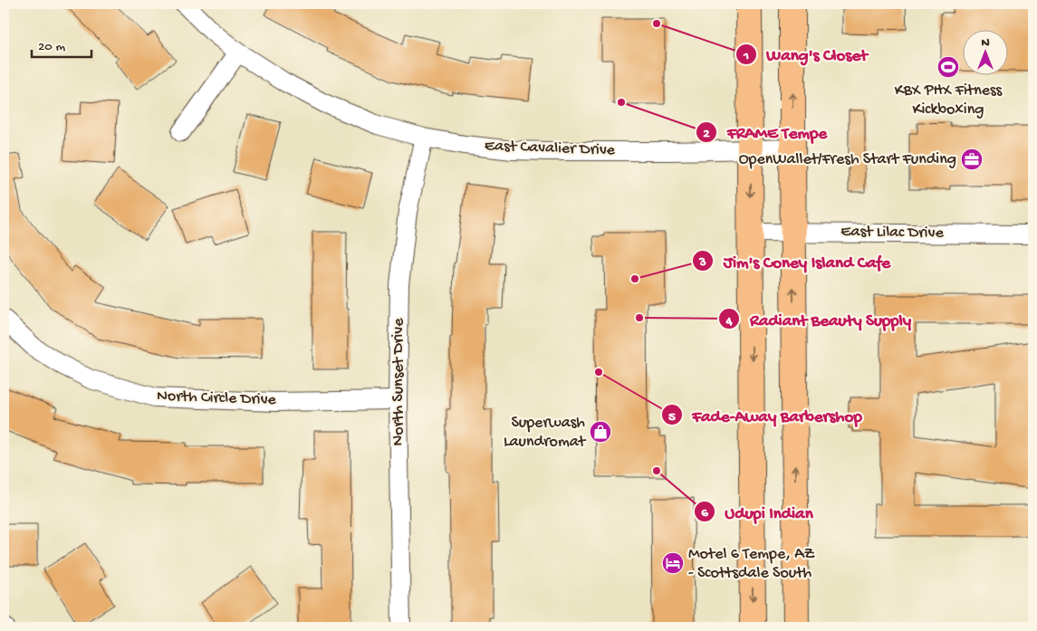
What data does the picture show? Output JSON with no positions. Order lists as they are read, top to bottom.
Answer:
{
  "streets": {
    "street": [
      "East Cavalier Drive",
      "East Lilac Drive",
      "North Sunset Drive",
      "North Circle Drive"
    ]
  },
  "crossings": [
    ["East Cavalier Drive", "North Sunset Drive"],
    ["North Sunset Drive", "North Circle Drive"]
  ],
  "places": {
    "other": [
      "Wang's Closet",
      "FRAME Tempe",
      "Jim's Coney Island Cafe",
      "Radiant Beauty Supply",
      "Fade-Away Barbershop",
      "Udupi Indian"
    ],
    "sports": ["KBX PHX Fitness Kickboxing"],
    "office": ["OpenWallet/Fresh Start Funding"],
    "shop": ["Superwash Laundromat"],
    "hotel": ["Motel 6 Tempe, AZ - Scottsdale South"]
  },
  "scale_bar": "20 m",
  "north": "top"
}
